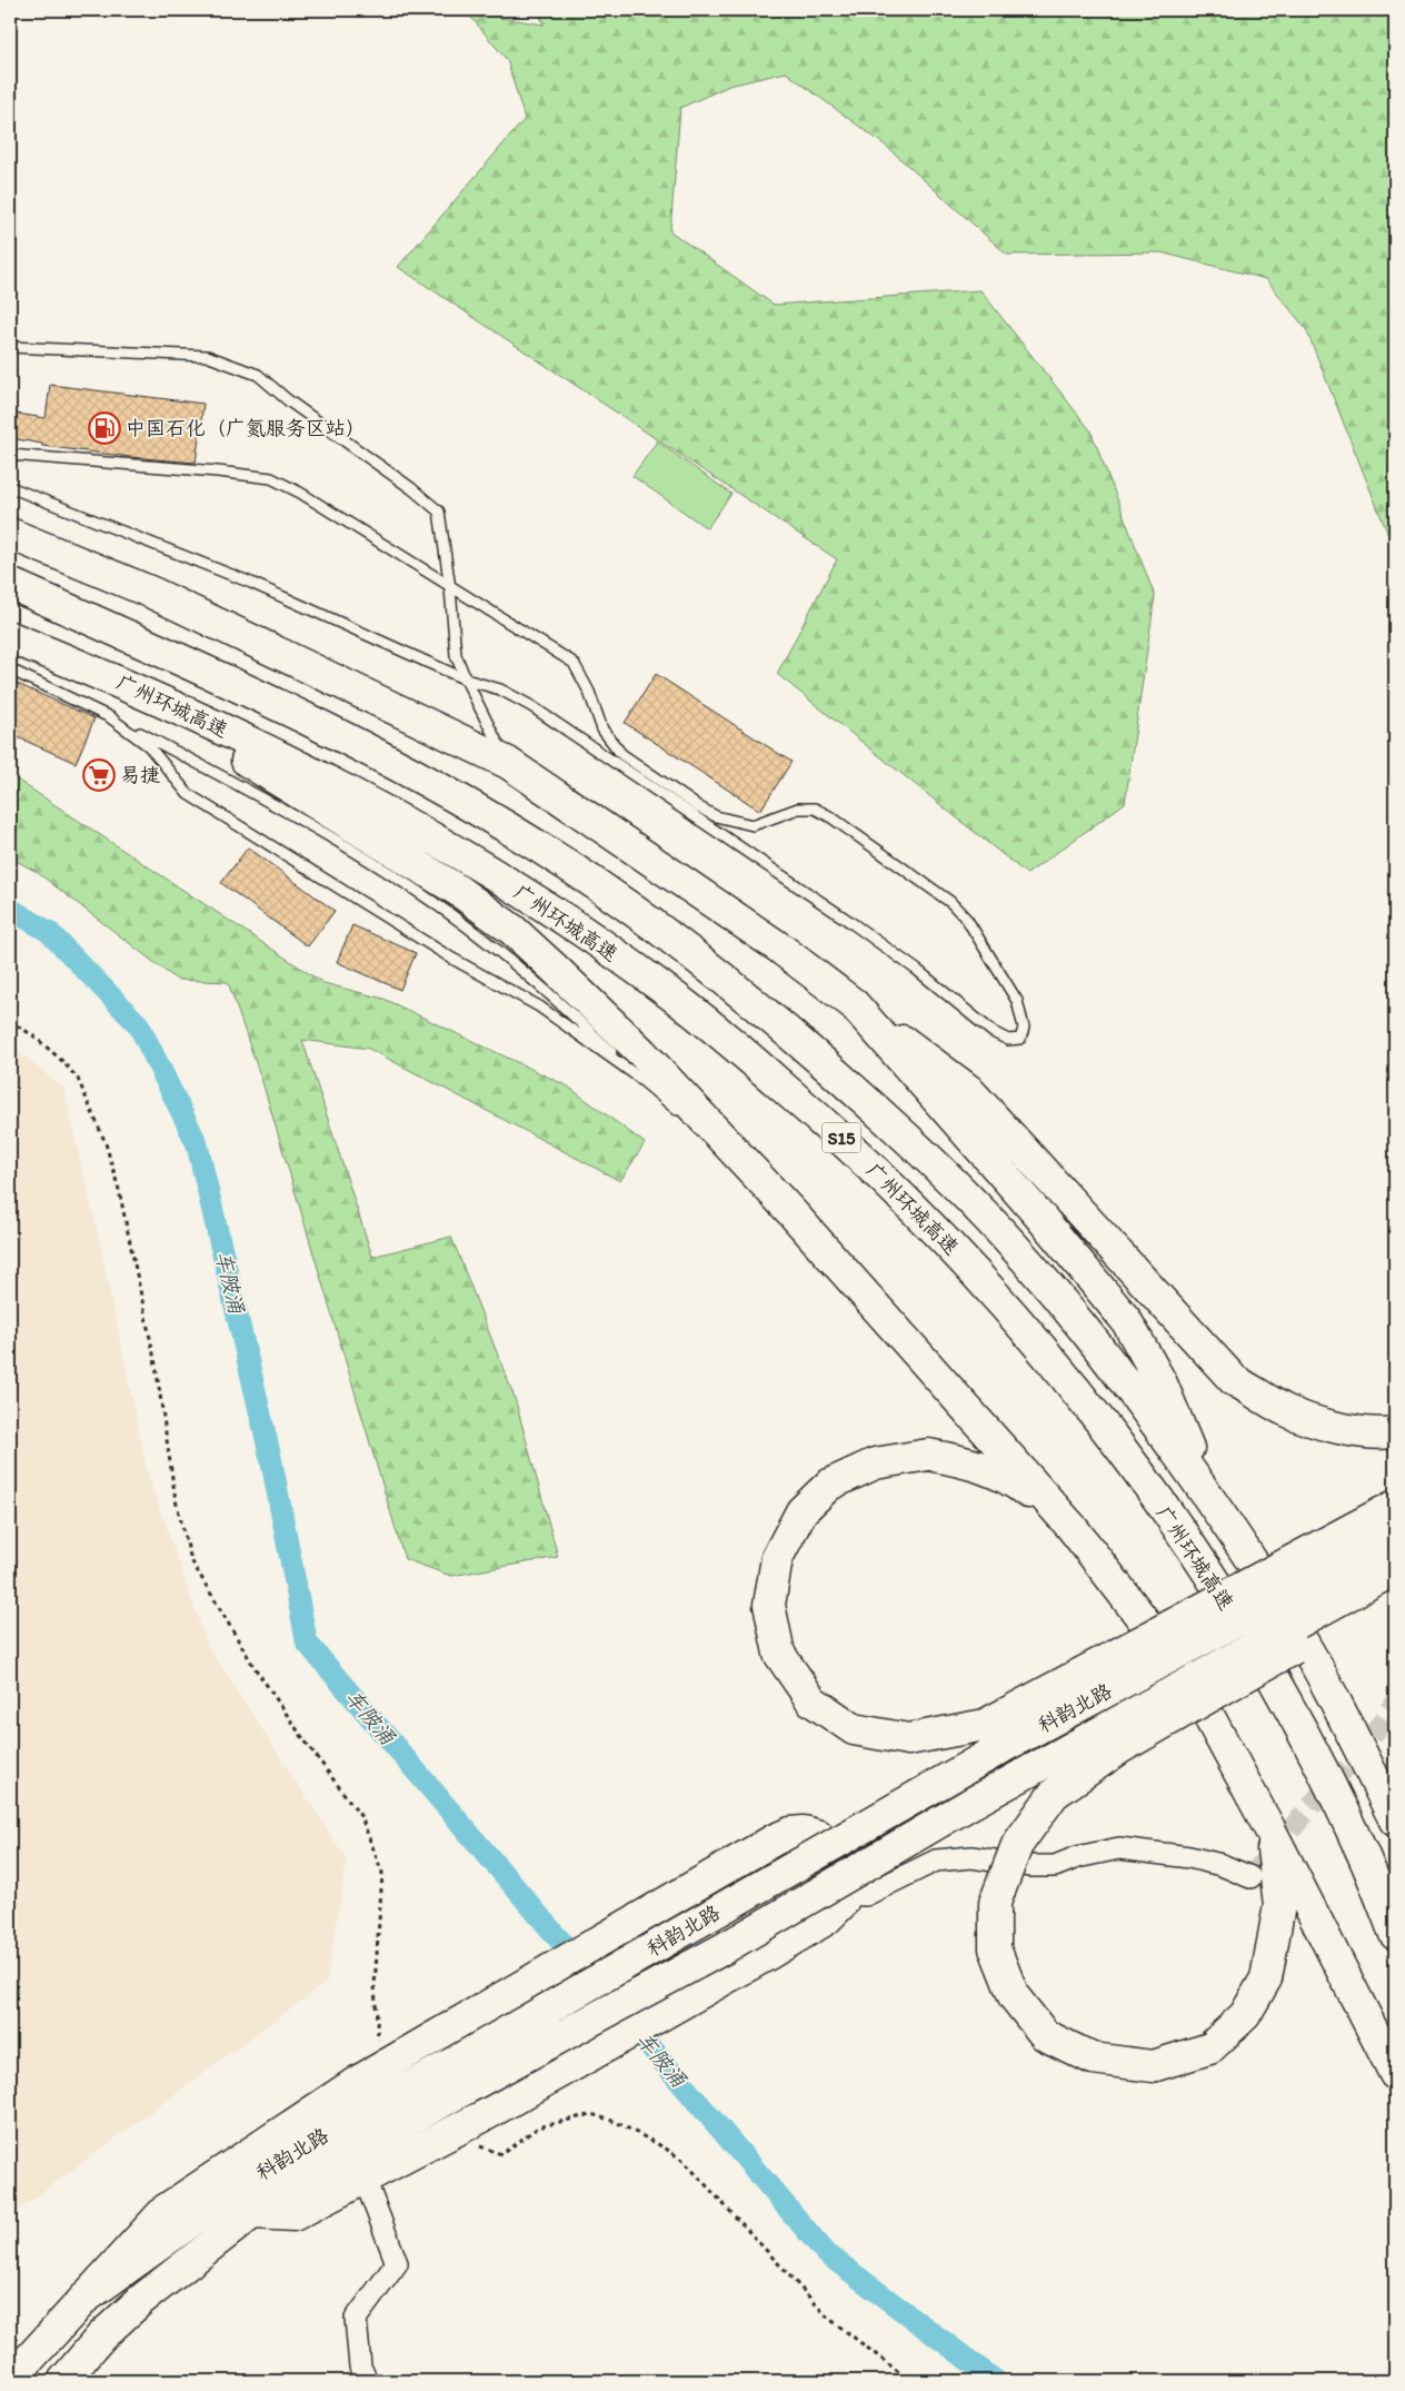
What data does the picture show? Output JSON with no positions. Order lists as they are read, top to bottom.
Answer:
{
  "streets": {
    "main road": ["广州环城高速", "S15", "科韵北路"]
  },
  "water": ["车陂涌"],
  "places": {
    "fuel station": ["中国石化（广氮服务区站）"],
    "supermarket": ["易捷"]
  }
}
